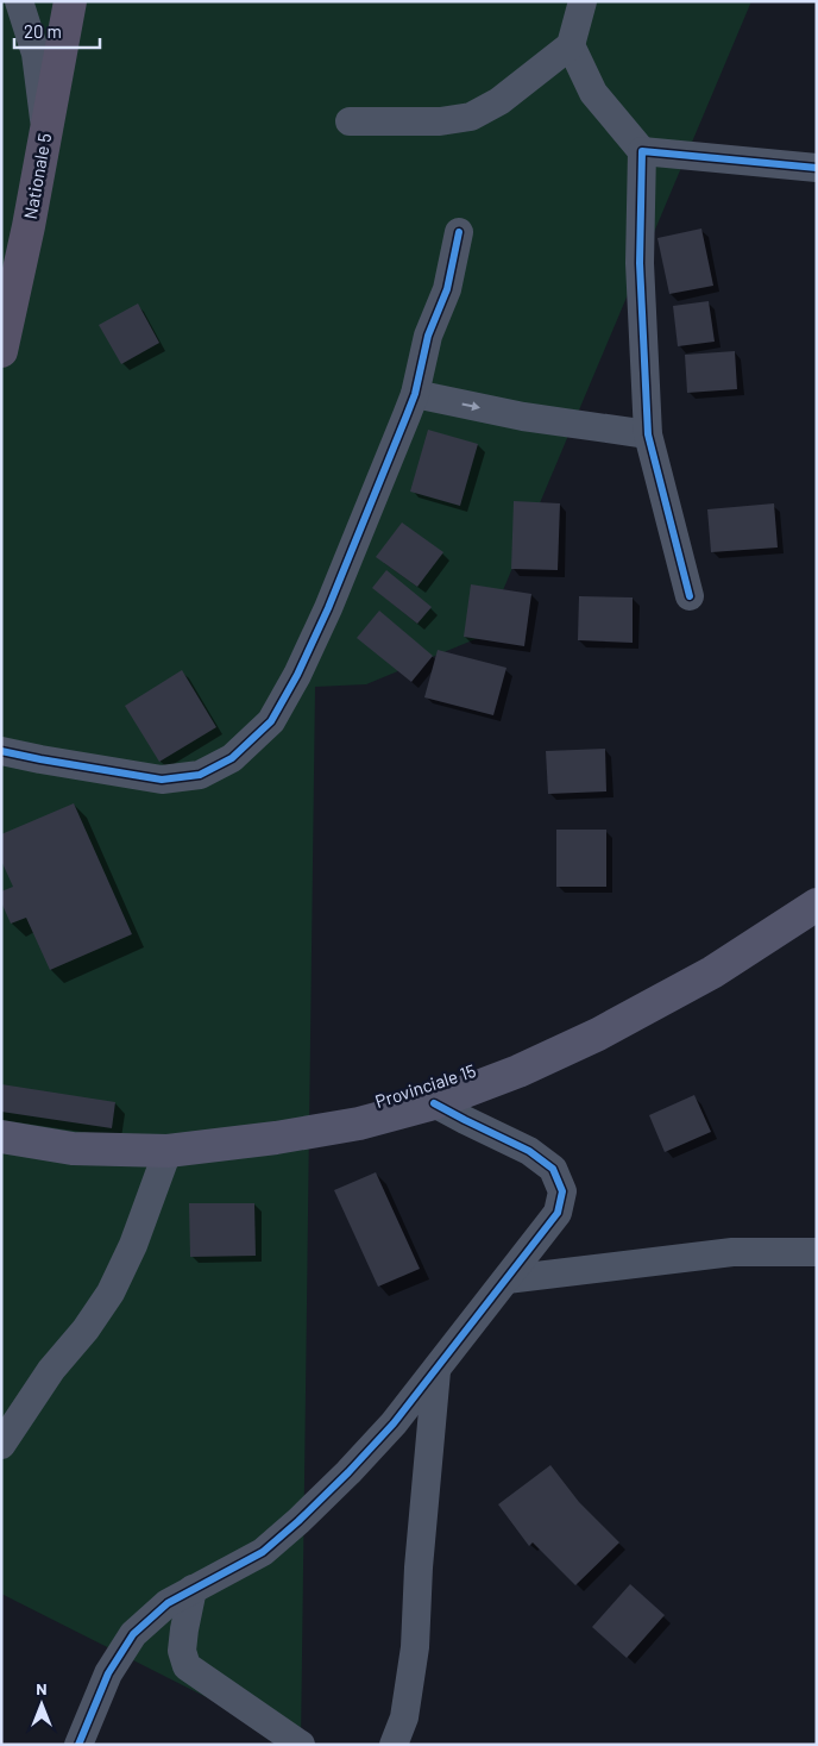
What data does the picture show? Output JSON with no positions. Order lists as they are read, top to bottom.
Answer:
{
  "streets": {
    "highway": ["Nationale 5"],
    "main road": ["Provinciale 15"]
  },
  "scale_bar": "20 m",
  "north": "top"
}
